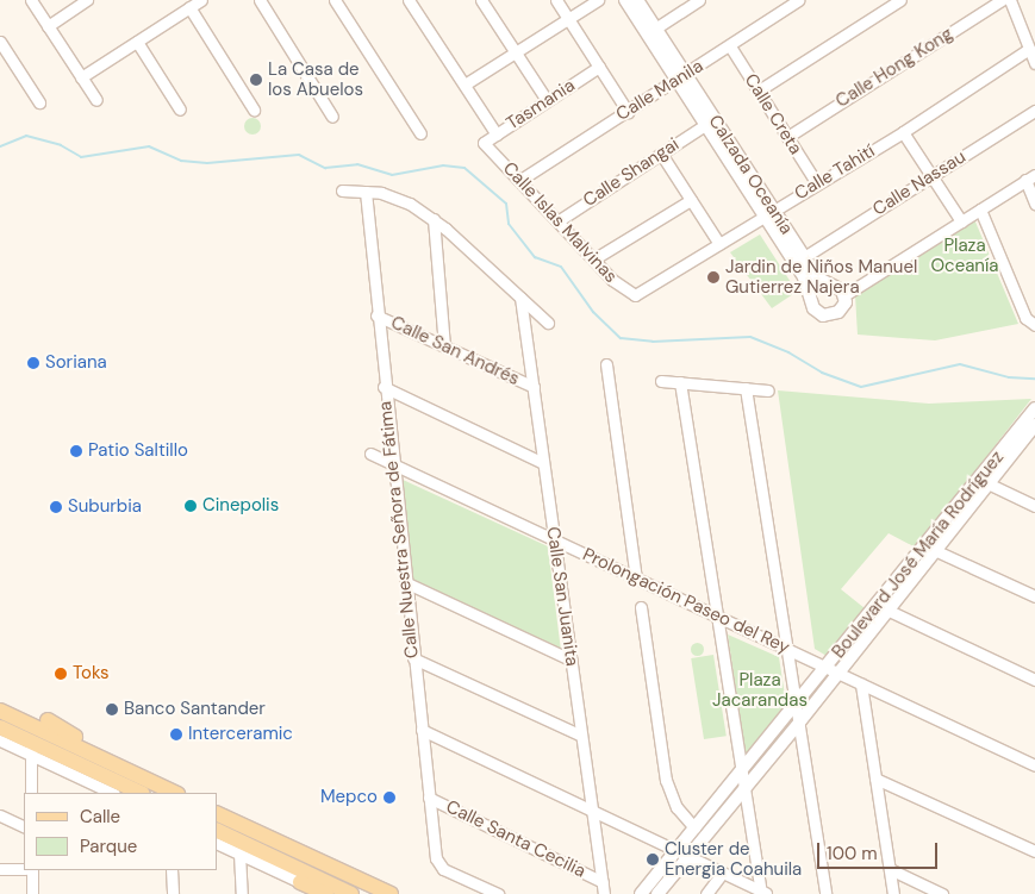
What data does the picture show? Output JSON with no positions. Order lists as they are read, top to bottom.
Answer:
{
  "streets": {
    "street": [
      "Calle Hong Kong",
      "Calle Manila",
      "Tasmania",
      "Calle Creta",
      "Calle Shangai",
      "Calle Tahití",
      "Calzada Oceanía",
      "Calle Nassau",
      "Calle Islas Malvinas",
      "Calle San Andrés",
      "Calle Nuestra Señora de Fátima",
      "Boulevard José María Rodríguez",
      "Calle San Juanita",
      "Prolongación Paseo del Rey",
      "Calle Santa Cecilia"
    ]
  },
  "crossings": [
    ["Calle Hong Kong", "Calle Creta"],
    ["Calle Manila", "Calle Creta"],
    ["Calle Manila", "Calzada Oceanía"],
    ["Calle Manila", "Calle Islas Malvinas"],
    ["Tasmania", "Calle Islas Malvinas"],
    ["Calle Creta", "Calle Tahití"],
    ["Calle Shangai", "Calzada Oceanía"],
    ["Calle Shangai", "Calle Islas Malvinas"],
    ["Calle Tahití", "Calzada Oceanía"],
    ["Calle Tahití", "Calle Islas Malvinas"],
    ["Calzada Oceanía", "Calle Nassau"],
    ["Calle San Andrés", "Calle Nuestra Señora de Fátima"],
    ["Calle San Andrés", "Calle San Juanita"],
    ["Calle Nuestra Señora de Fátima", "Prolongación Paseo del Rey"],
    ["Calle Nuestra Señora de Fátima", "Calle Santa Cecilia"],
    ["Boulevard José María Rodríguez", "Prolongación Paseo del Rey"],
    ["Calle San Juanita", "Prolongación Paseo del Rey"],
    ["Calle San Juanita", "Calle Santa Cecilia"]
  ],
  "parks": ["Plaza Oceanía", "Plaza Jacarandas"],
  "places": [
    "La Casa de los Abuelos",
    "Jardin de Niños Manuel Gutierrez Najera",
    "Soriana",
    "Patio Saltillo",
    "Cinepolis",
    "Suburbia",
    "Toks",
    "Banco Santander",
    "Interceramic",
    "Mepco",
    "Cluster de Energia Coahuila"
  ],
  "legend": ["Calle", "Parque"],
  "scale_bar": "100 m"
}
